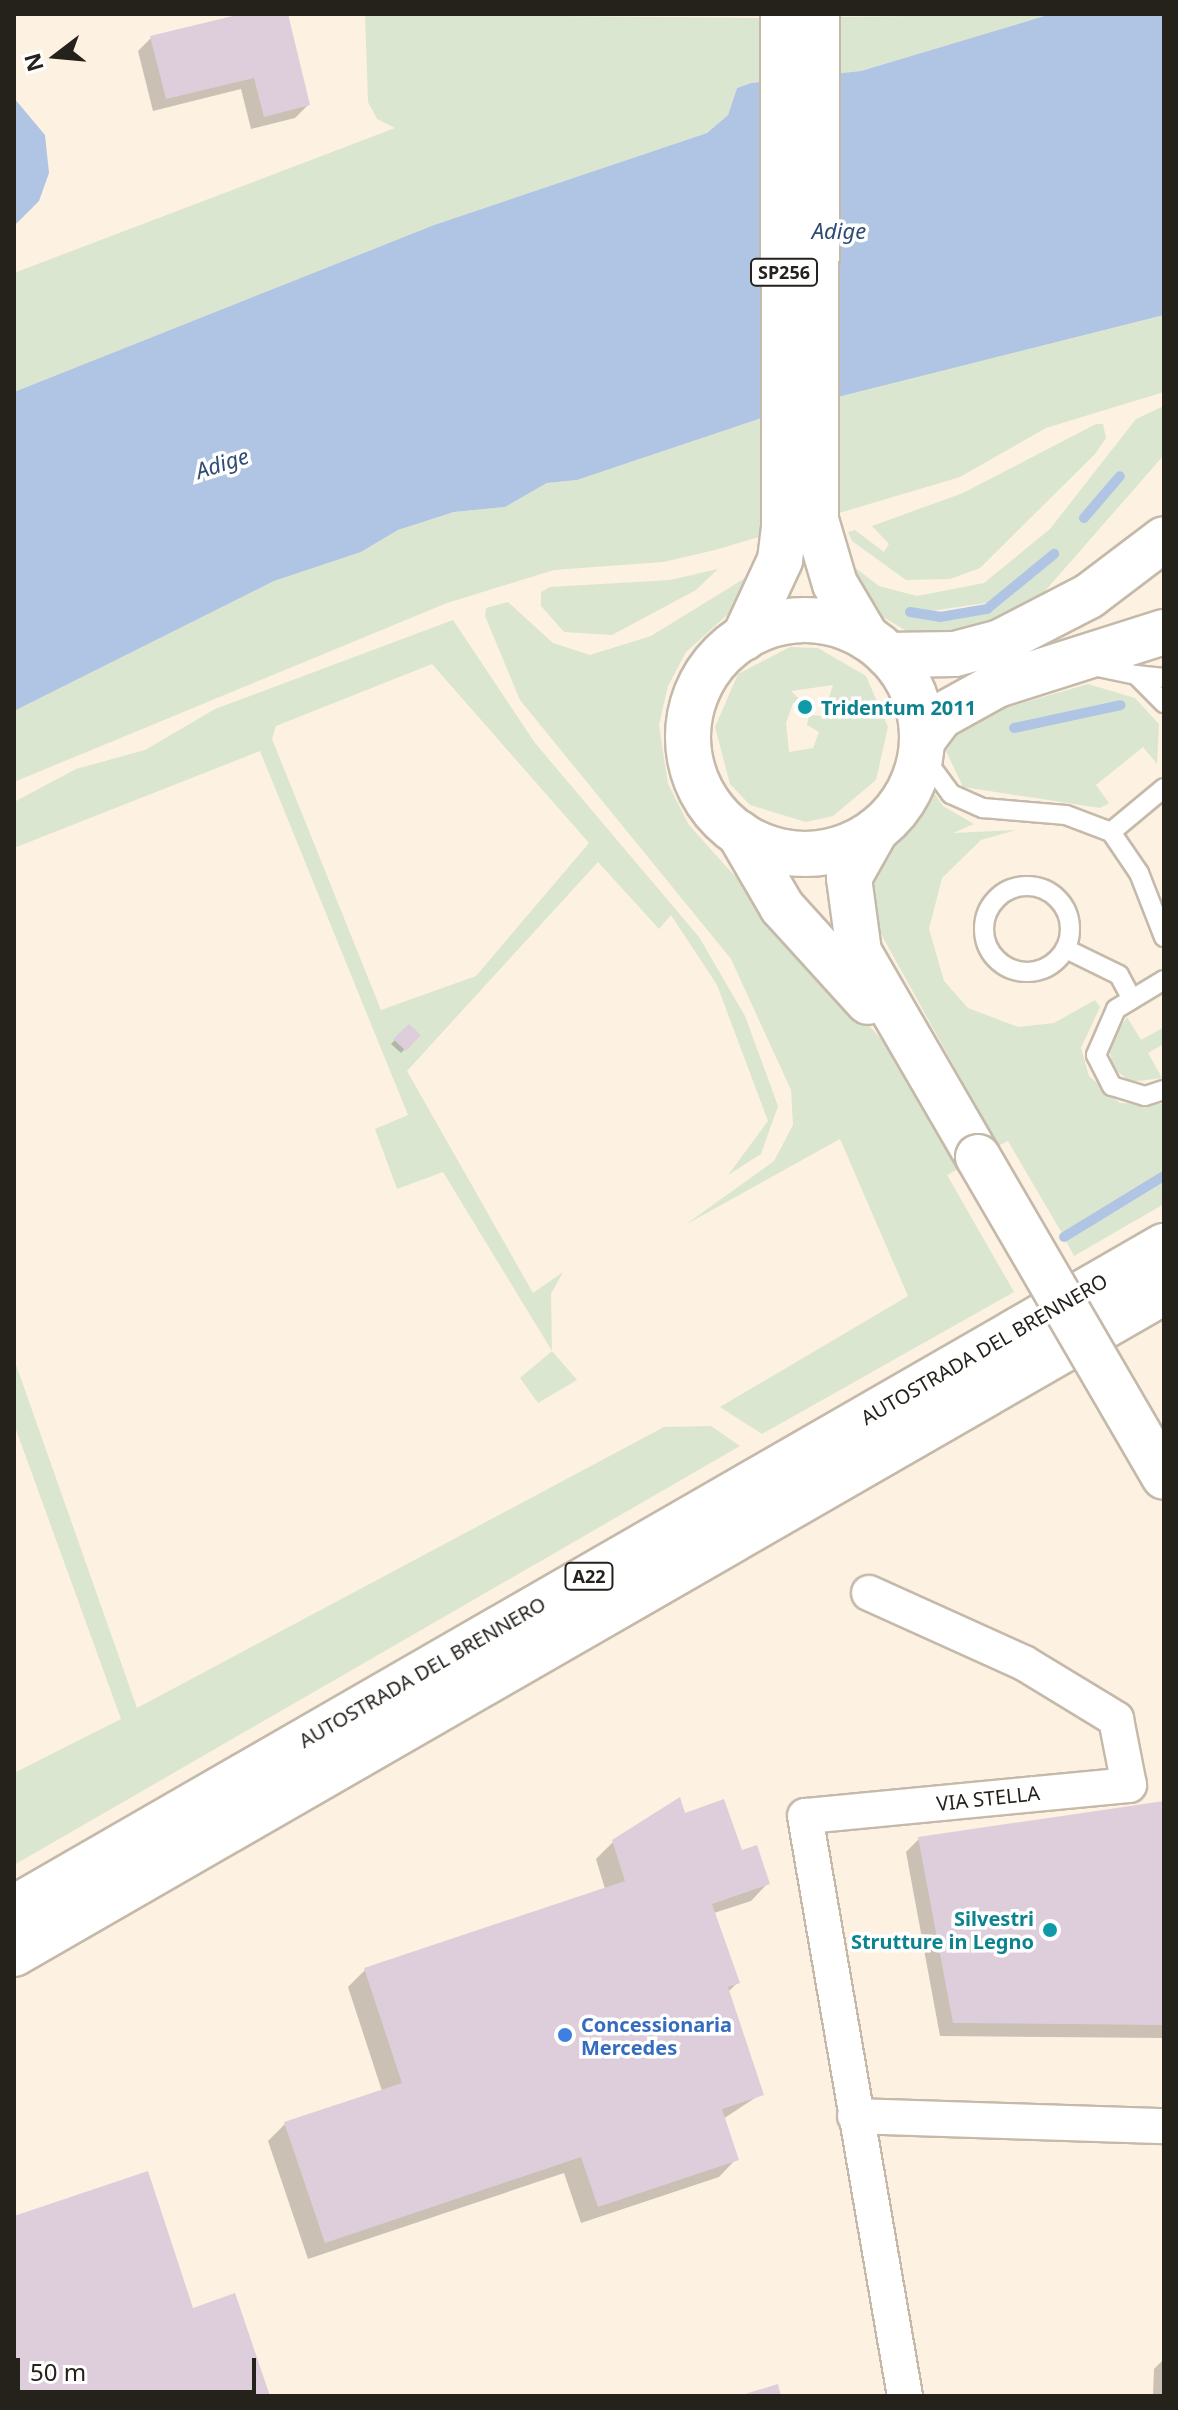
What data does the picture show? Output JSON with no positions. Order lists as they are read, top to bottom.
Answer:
{
  "streets": {
    "main road": ["SP256", "AUTOSTRADA DEL BRENNERO", "A22"],
    "street": ["VIA STELLA"]
  },
  "water": ["Adige"],
  "places": ["Tridentum 2011", "Silvestri Strutture in Legno", "Concessionaria Mercedes"],
  "scale_bar": "50 m",
  "north": "left"
}
